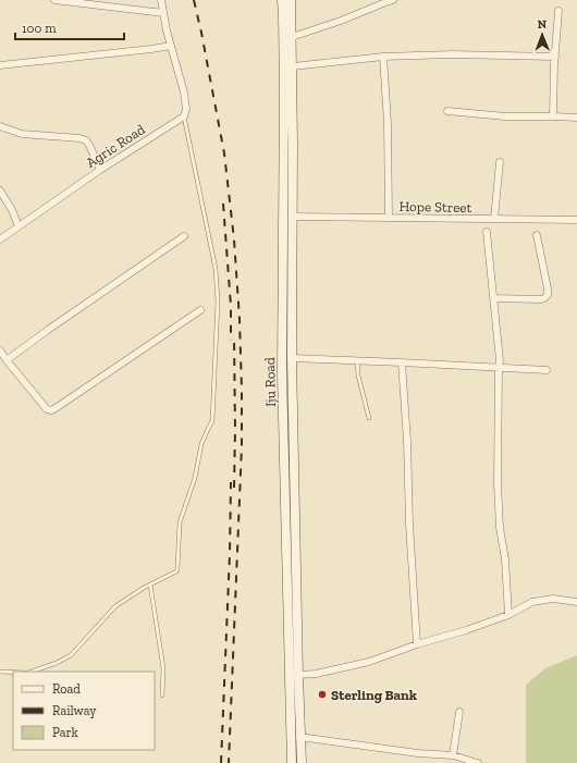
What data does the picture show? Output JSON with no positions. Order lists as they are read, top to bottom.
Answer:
{
  "streets": {
    "main road": ["Iju Road"],
    "street": ["Agric Road", "Hope Street"]
  },
  "crossings": [
    ["Hope Street", "Iju Road"]
  ],
  "places": ["Sterling Bank"],
  "legend": ["Road", "Railway", "Park"],
  "scale_bar": "100 m",
  "north": "top"
}
